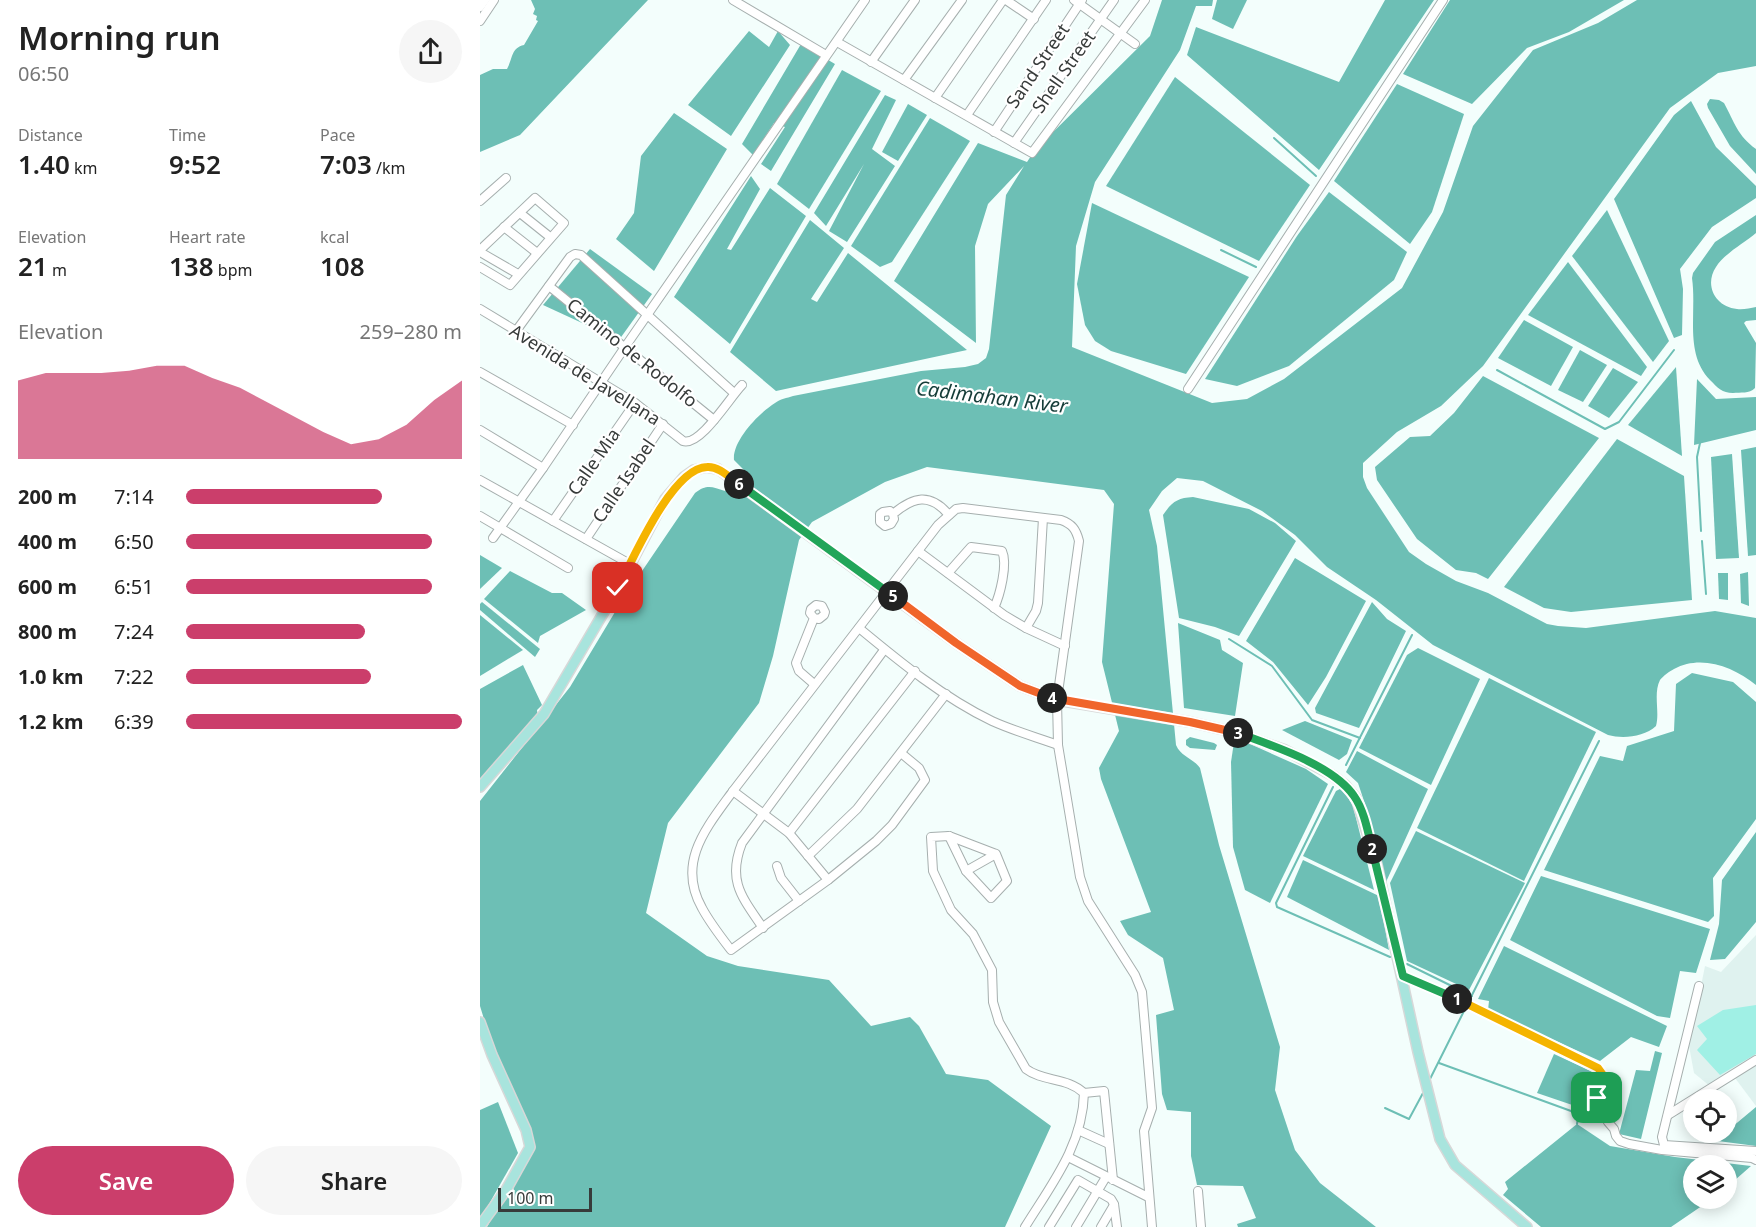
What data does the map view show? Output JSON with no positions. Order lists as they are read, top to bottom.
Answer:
{
  "streets": {
    "street": [
      "Sand Street",
      "Shell Street",
      "Camino de Rodolfo",
      "Avenida de Javellana",
      "Calle Mia",
      "Calle Isabel"
    ]
  },
  "crossings": [
    ["Camino de Rodolfo", "Avenida de Javellana"],
    ["Avenida de Javellana", "Calle Mia"],
    ["Avenida de Javellana", "Calle Isabel"]
  ],
  "water": ["Cadimahan River"],
  "scale_bar": "100 m",
  "page": {
    "heading": ["Morning run", "06:50"],
    "stats": [
      ["Distance", "1.40 km"],
      ["Time", "9:52"],
      ["Pace", "7:03 /km"],
      ["Elevation", "21 m"],
      ["Heart rate", "138 bpm"],
      ["kcal", "108"]
    ],
    "chart": ["Elevation", "259–280 m"],
    "pins": [
      "6",
      "5",
      "4",
      "3",
      "2",
      "1"
    ],
    "list": [
      {
        "name": "200 m",
        "note": "7:14"
      },
      {
        "name": "400 m",
        "note": "6:50"
      },
      {
        "name": "600 m",
        "note": "6:51"
      },
      {
        "name": "800 m",
        "note": "7:24"
      },
      {
        "name": "1.0 km",
        "note": "7:22"
      },
      {
        "name": "1.2 km",
        "note": "6:39"
      }
    ],
    "buttons": ["Save", "Share"],
    "scale": "100 m"
  }
}
